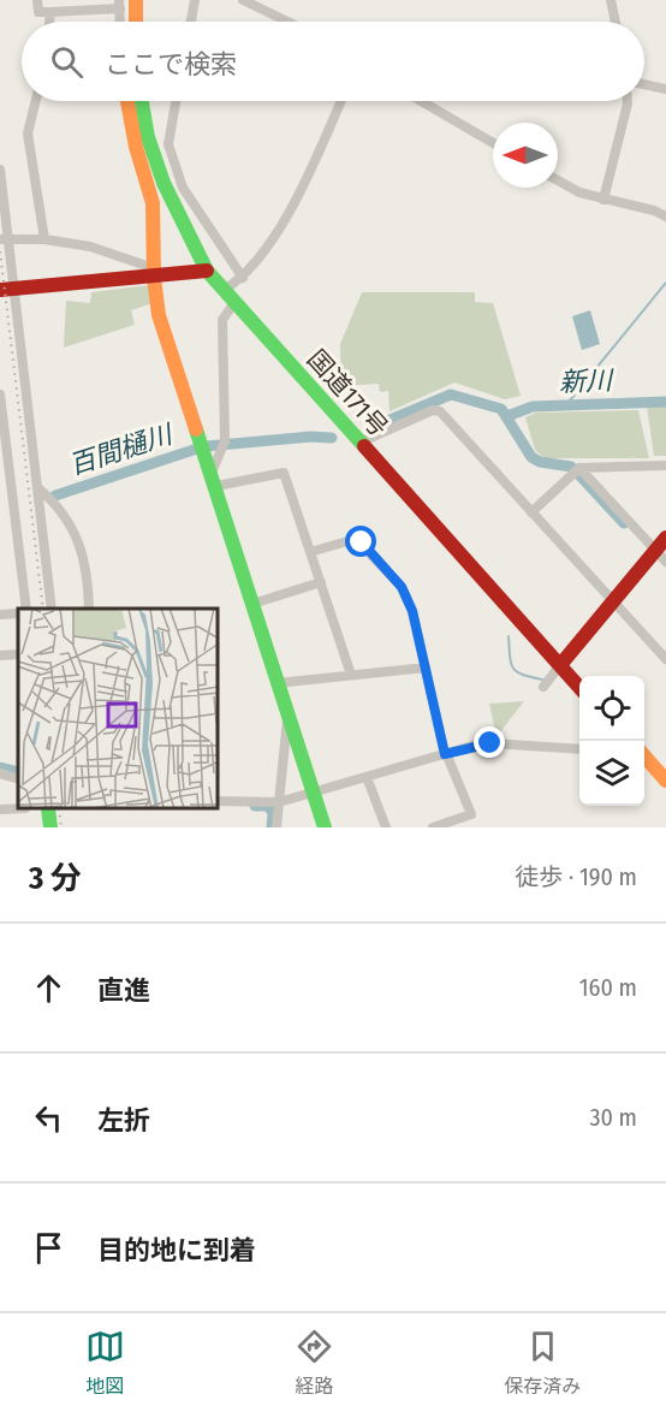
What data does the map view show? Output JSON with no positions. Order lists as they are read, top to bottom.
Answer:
{
  "streets": {
    "main road": ["国道171号"]
  },
  "water": ["新川", "百間樋川"],
  "north": "left",
  "page": {
    "search": "ここで検索",
    "heading": ["3 分", "徒歩 · 190 m"],
    "list": [
      ["直進", "160 m"],
      ["左折", "30 m"],
      "目的地に到着"
    ],
    "nav": ["地図", "経路", "保存済み"]
  }
}
